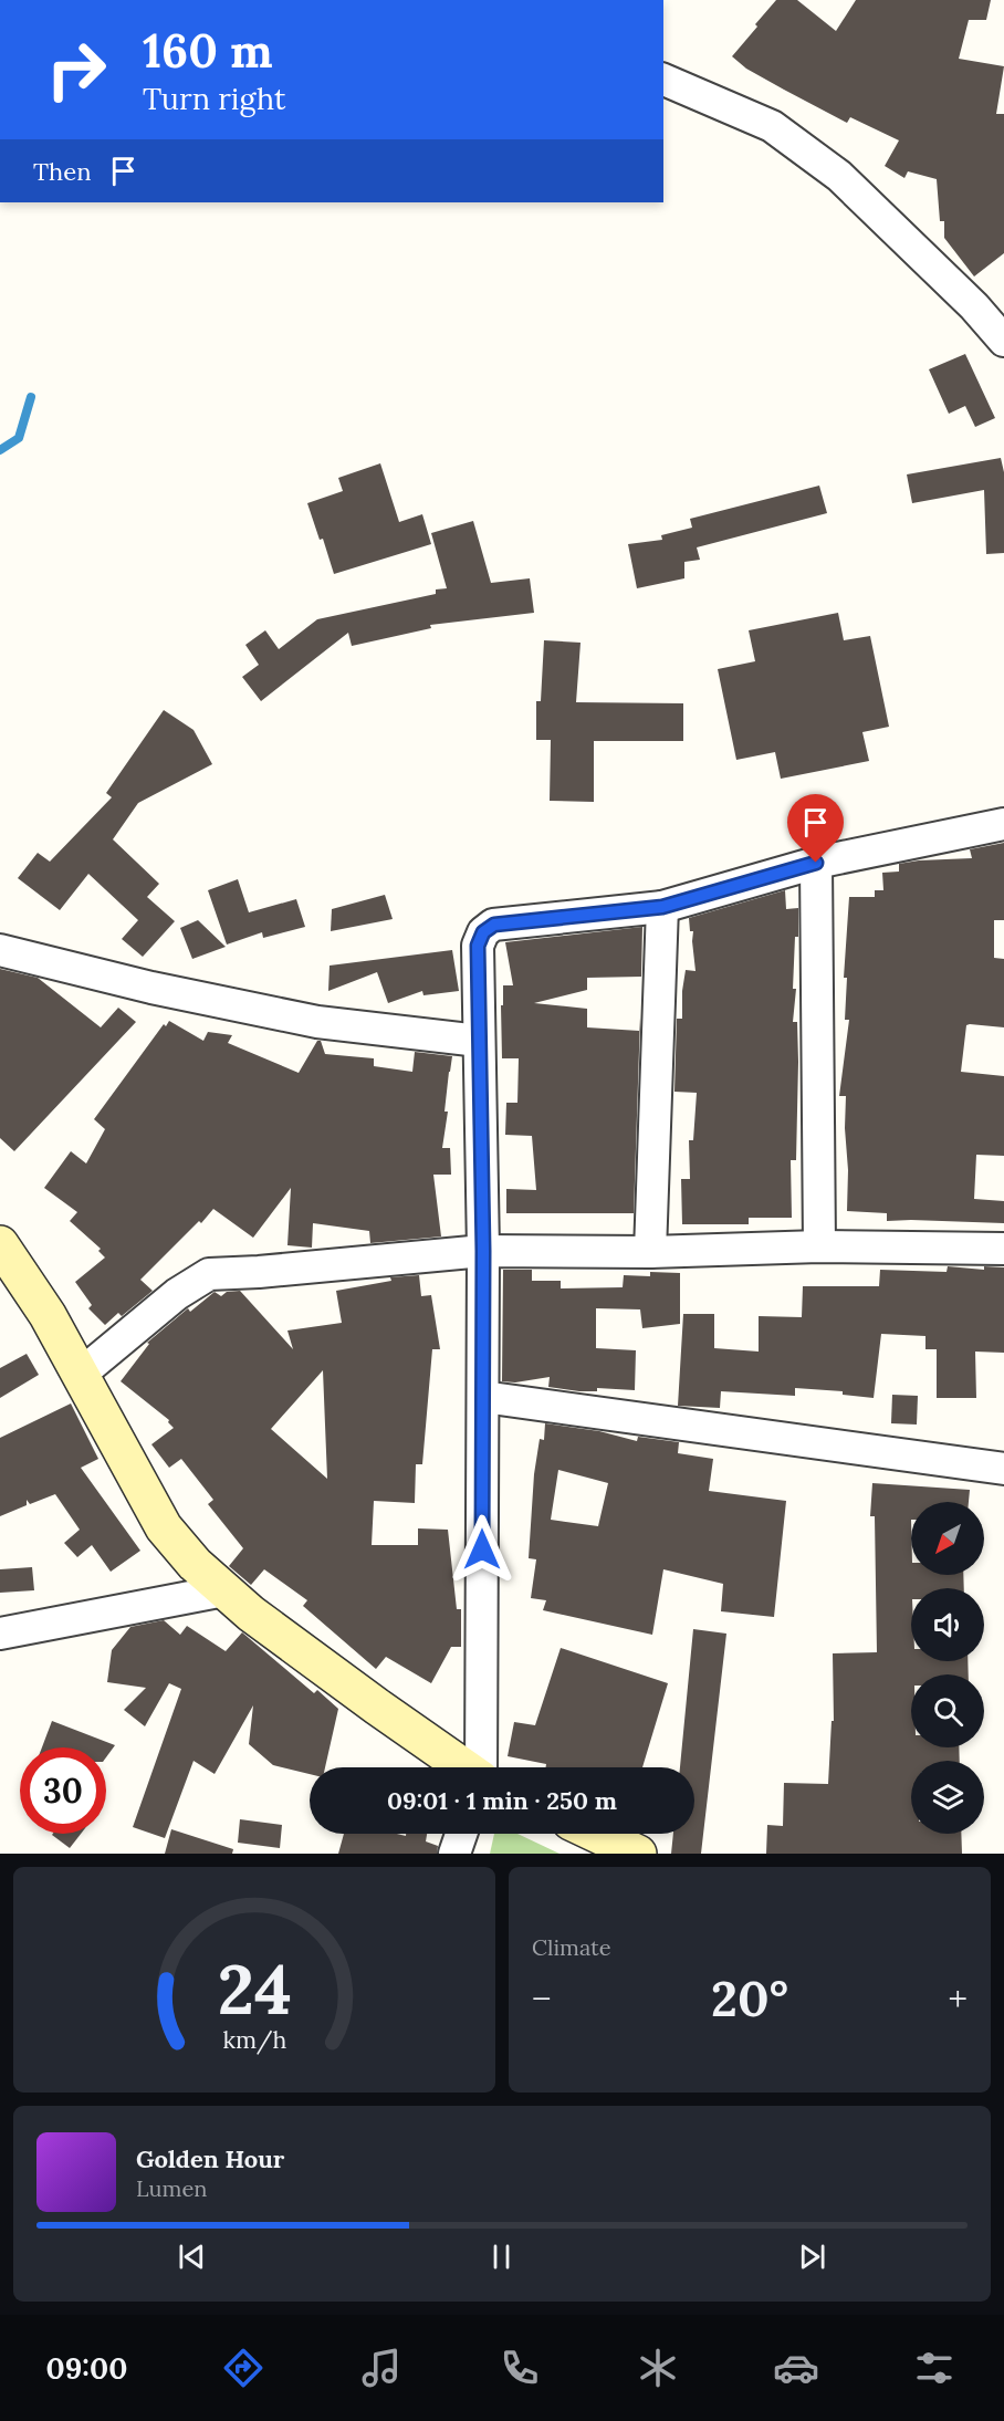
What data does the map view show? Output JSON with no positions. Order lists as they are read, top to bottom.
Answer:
{
  "north": "bottom left",
  "page": {
    "turn": ["160 m", "Turn right"],
    "then": "Then",
    "limit": "30",
    "trip": "09:01 · 1 min · 250 m",
    "tile": "Climate",
    "heat": ["−", "20°", "+"],
    "song": ["Golden Hour", "Lumen"],
    "tabs": "09:00",
    "gauge": ["24", "km/h"]
  }
}
